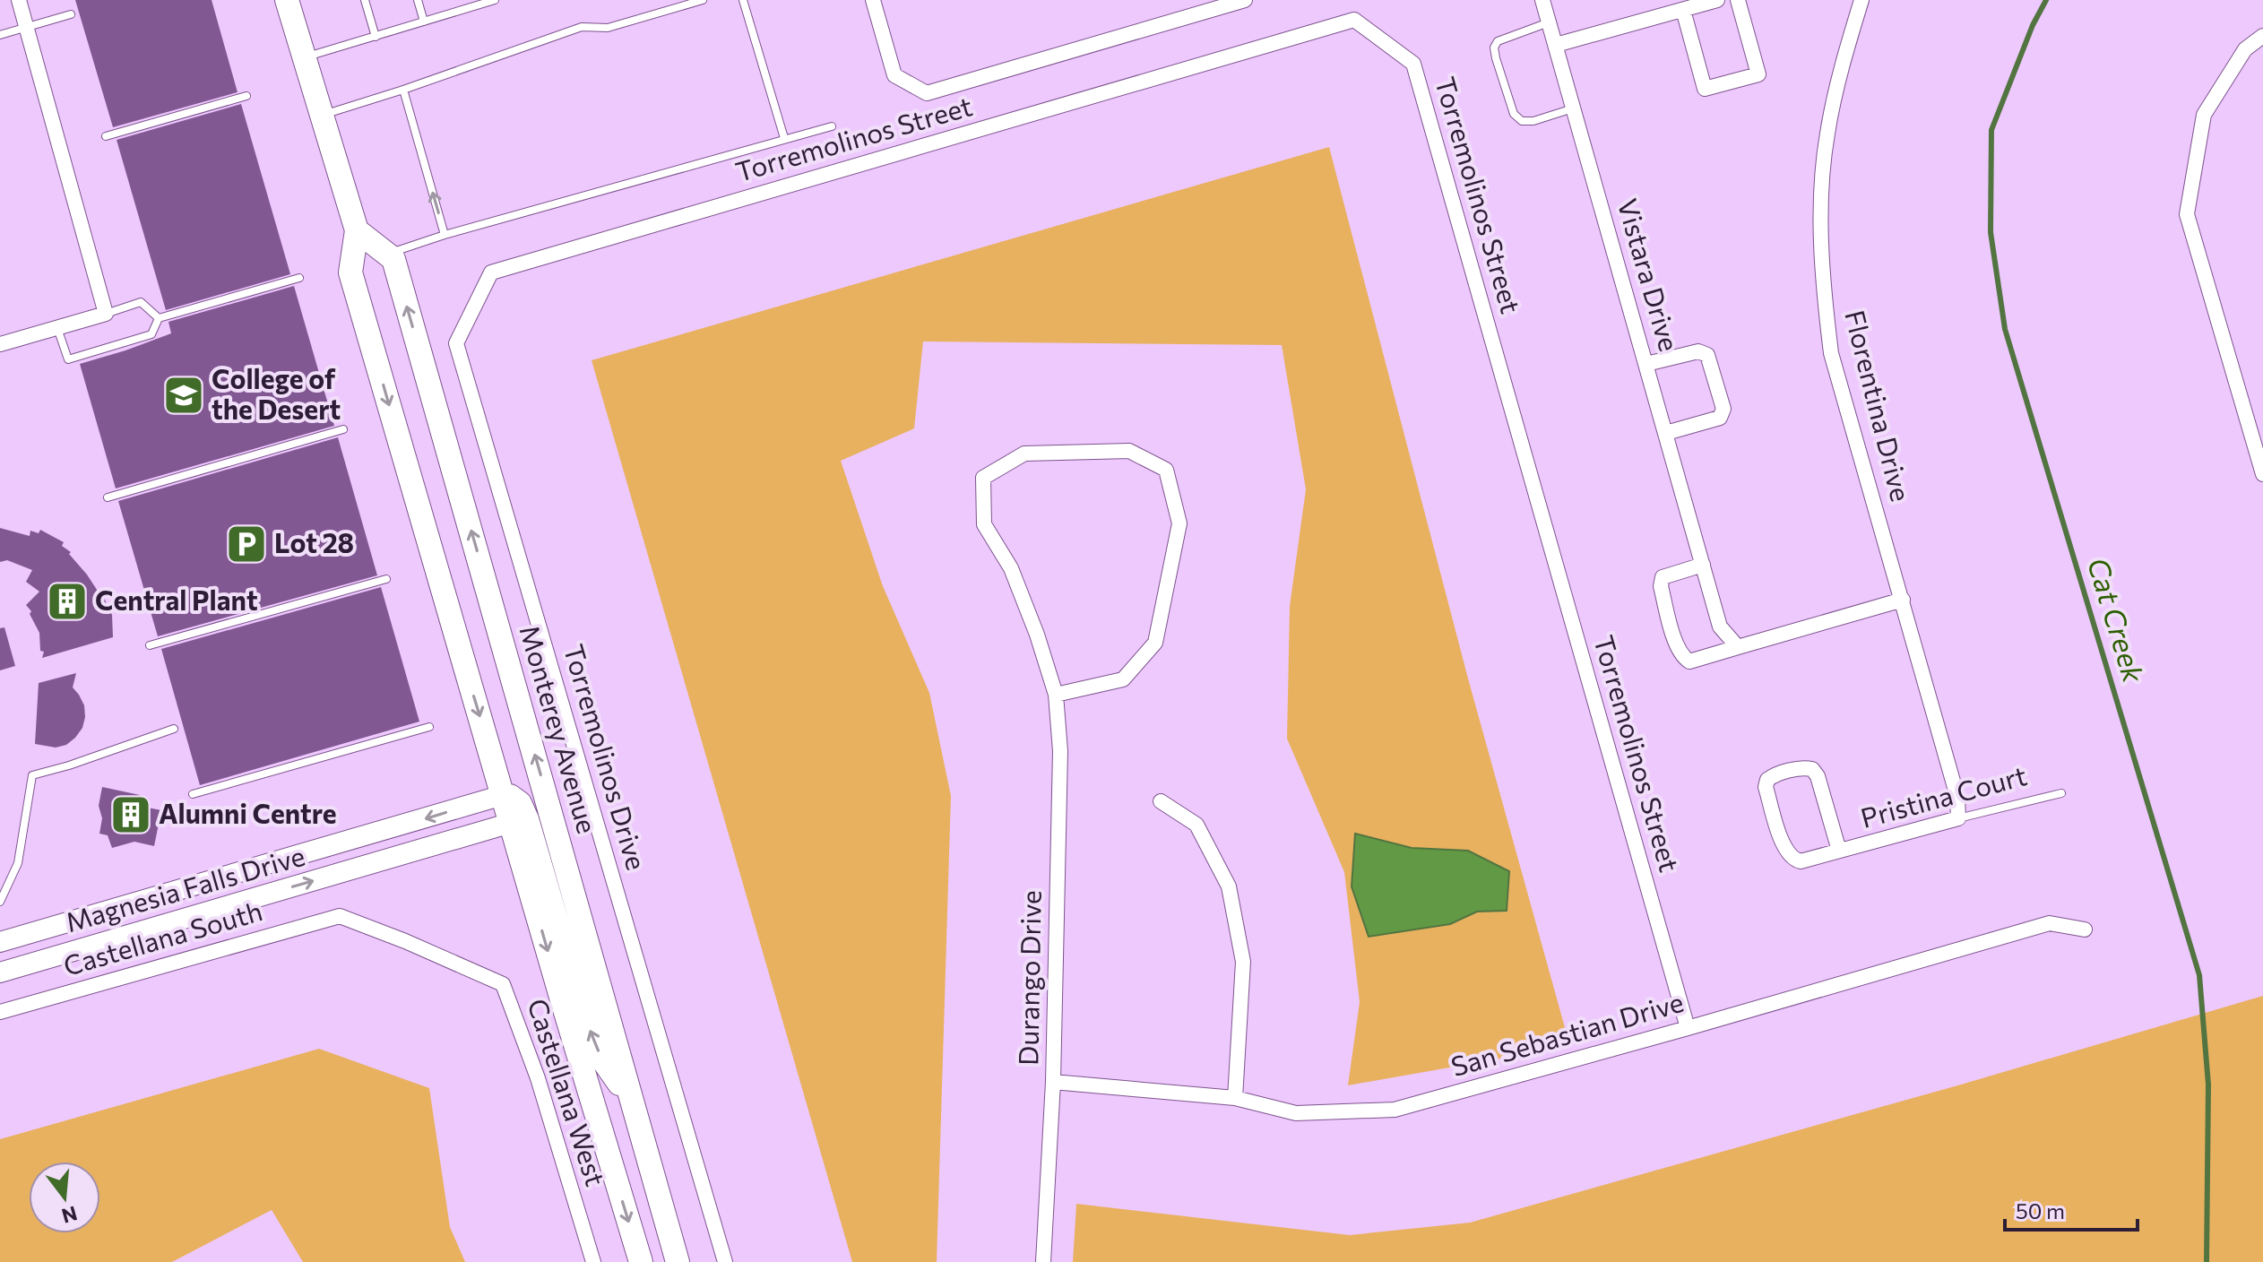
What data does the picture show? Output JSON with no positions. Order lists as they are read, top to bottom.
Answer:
{
  "streets": {
    "main road": ["Monterey Avenue"],
    "street": [
      "Torremolinos Street",
      "Vistara Drive",
      "Florentina Drive",
      "Torremolinos Drive",
      "Pristina Court",
      "Magnesia Falls Drive",
      "Castellana South",
      "Durango Drive",
      "San Sebastian Drive",
      "Castellana West"
    ]
  },
  "crossings": [
    ["Torremolinos Street", "Torremolinos Drive"],
    ["Torremolinos Street", "San Sebastian Drive"],
    ["Florentina Drive", "Pristina Court"],
    ["Castellana South", "Castellana West"],
    ["Durango Drive", "San Sebastian Drive"]
  ],
  "water": ["Cat Creek"],
  "places": {
    "school or university": ["College of the Desert"],
    "parking": ["Lot 28"],
    "building": ["Central Plant", "Alumni Centre"]
  },
  "scale_bar": "50 m",
  "north": "bottom"
}
